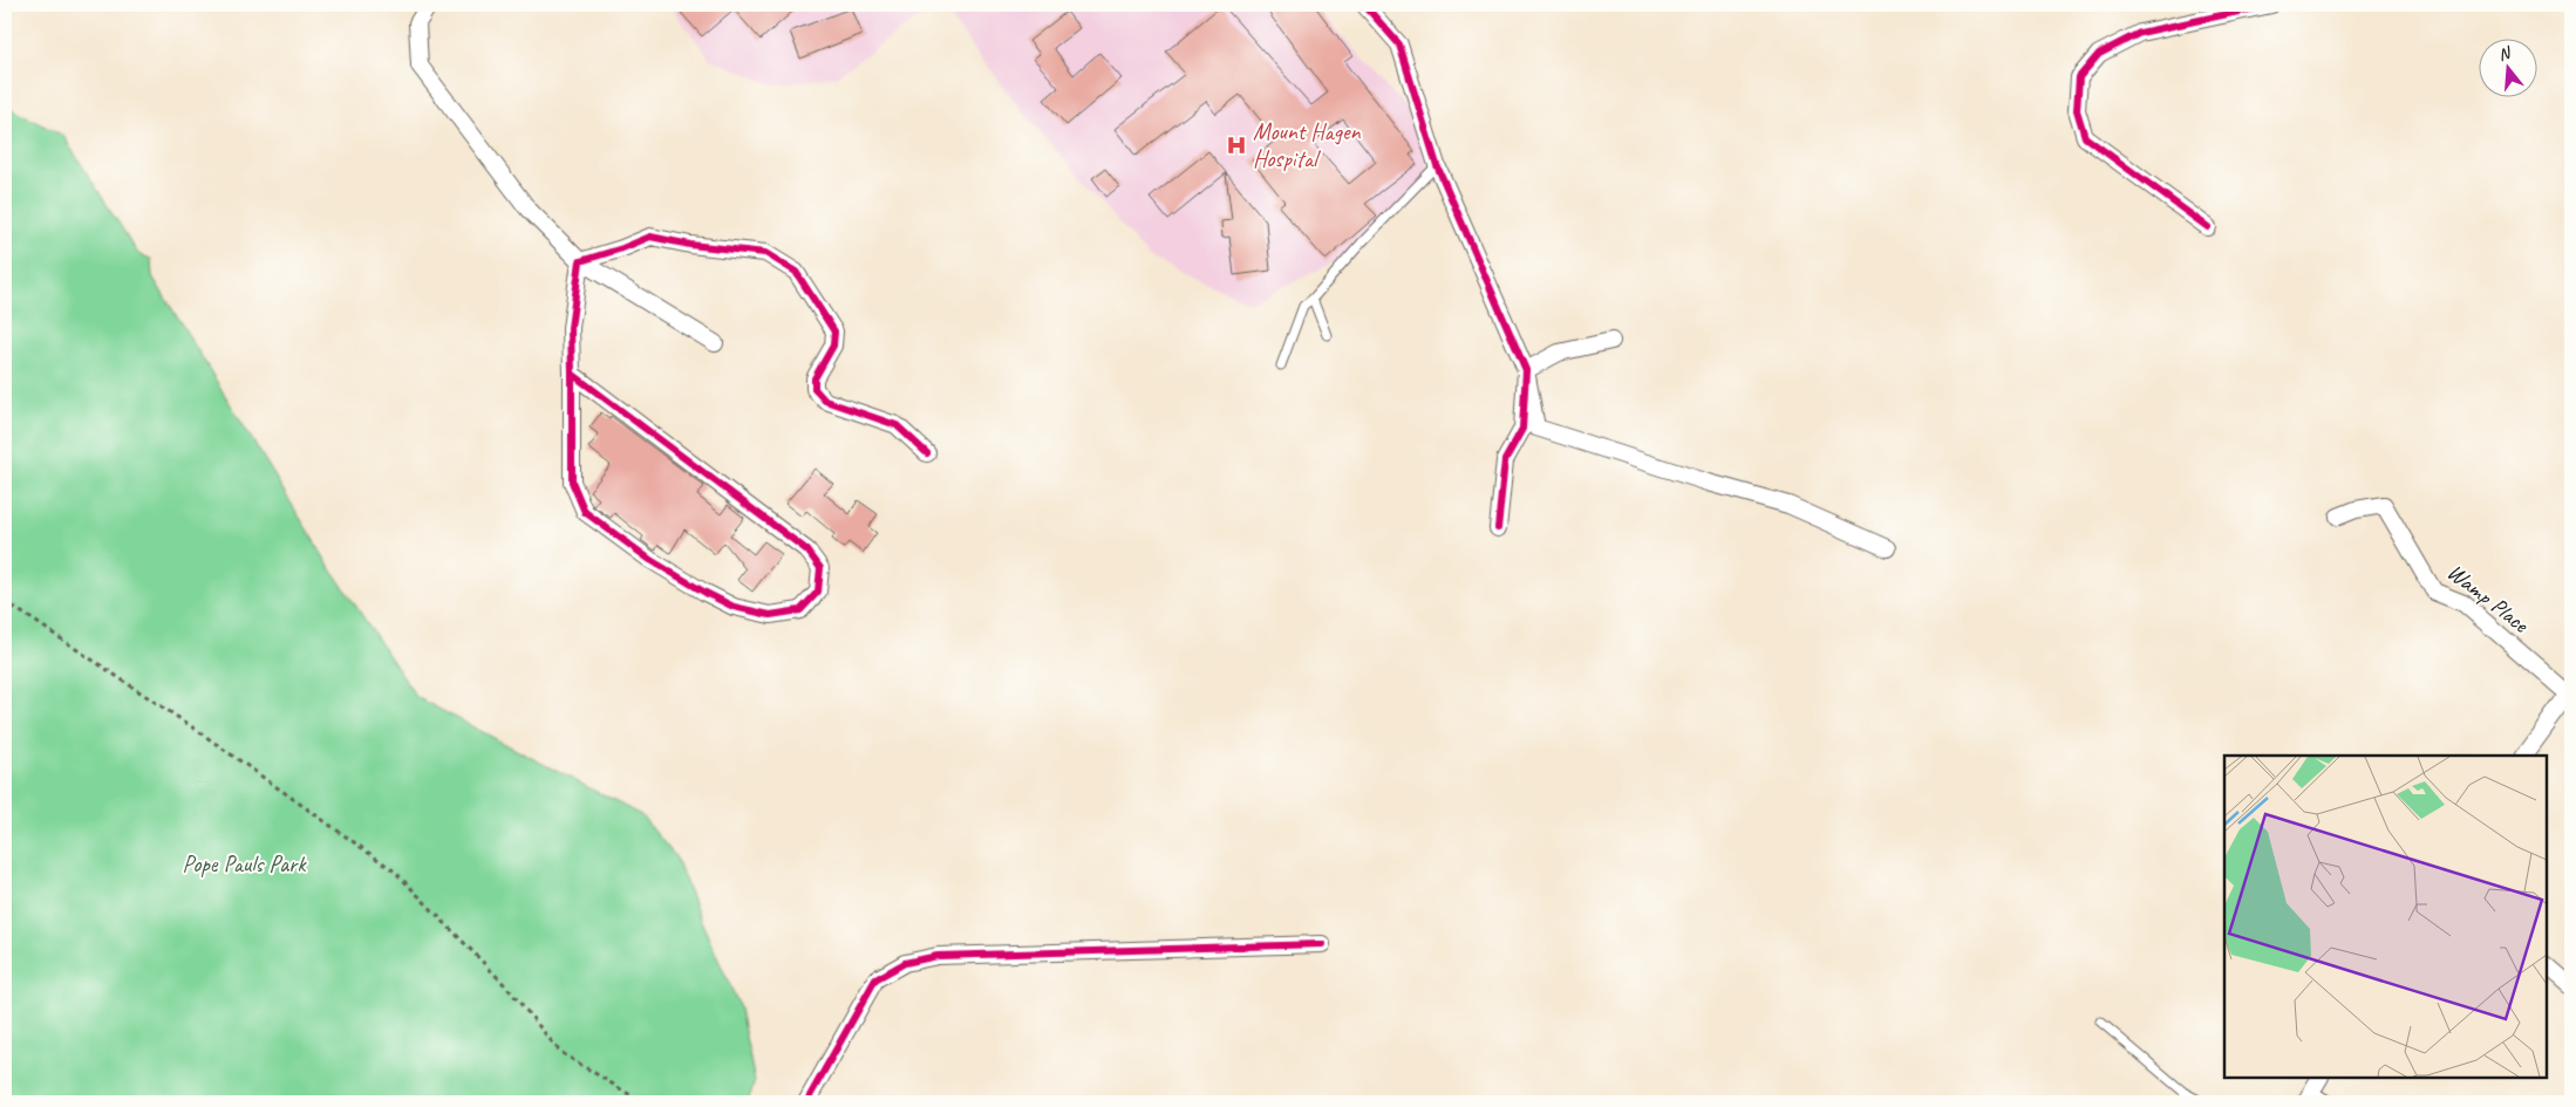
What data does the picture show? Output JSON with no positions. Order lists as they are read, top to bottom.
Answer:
{
  "streets": {
    "street": ["Wamp Place"]
  },
  "parks": ["Pope Pauls Park"],
  "places": {
    "hospital": ["Mount Hagen Hospital"]
  },
  "north": "top"
}
